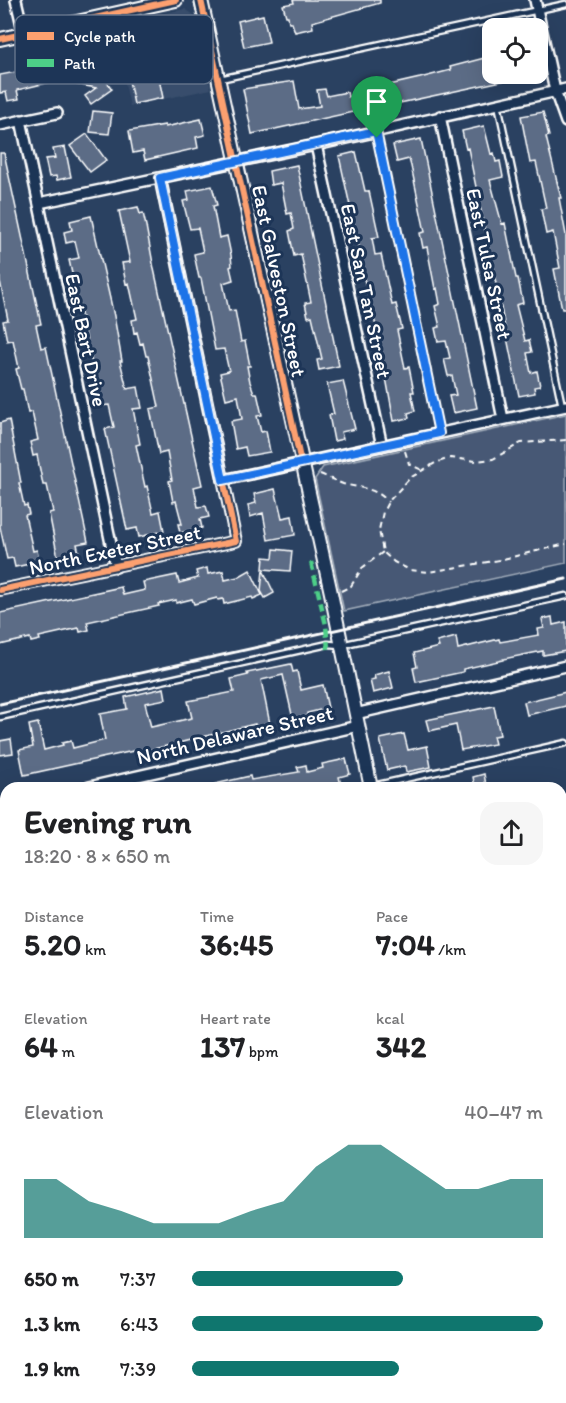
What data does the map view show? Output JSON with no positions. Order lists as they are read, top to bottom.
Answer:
{
  "streets": {
    "street": [
      "East Tulsa Street",
      "East Galveston Street",
      "East San Tan Street",
      "East Bart Drive",
      "North Exeter Street",
      "North Delaware Street"
    ]
  },
  "crossings": [
    ["East Galveston Street", "North Delaware Street"],
    ["East Bart Drive", "North Exeter Street"]
  ],
  "legend": ["Cycle path", "Path"],
  "page": {
    "heading": ["Evening run", "18:20 · 8 × 650 m"],
    "stats": [
      ["Distance", "5.20 km"],
      ["Time", "36:45"],
      ["Pace", "7:04 /km"],
      ["Elevation", "64 m"],
      ["Heart rate", "137 bpm"],
      ["kcal", "342"]
    ],
    "chart": ["Elevation", "40–47 m"],
    "list": [
      {
        "name": "650 m",
        "note": "7:37"
      },
      {
        "name": "1.3 km",
        "note": "6:43"
      },
      {
        "name": "1.9 km",
        "note": "7:39"
      }
    ]
  }
}
